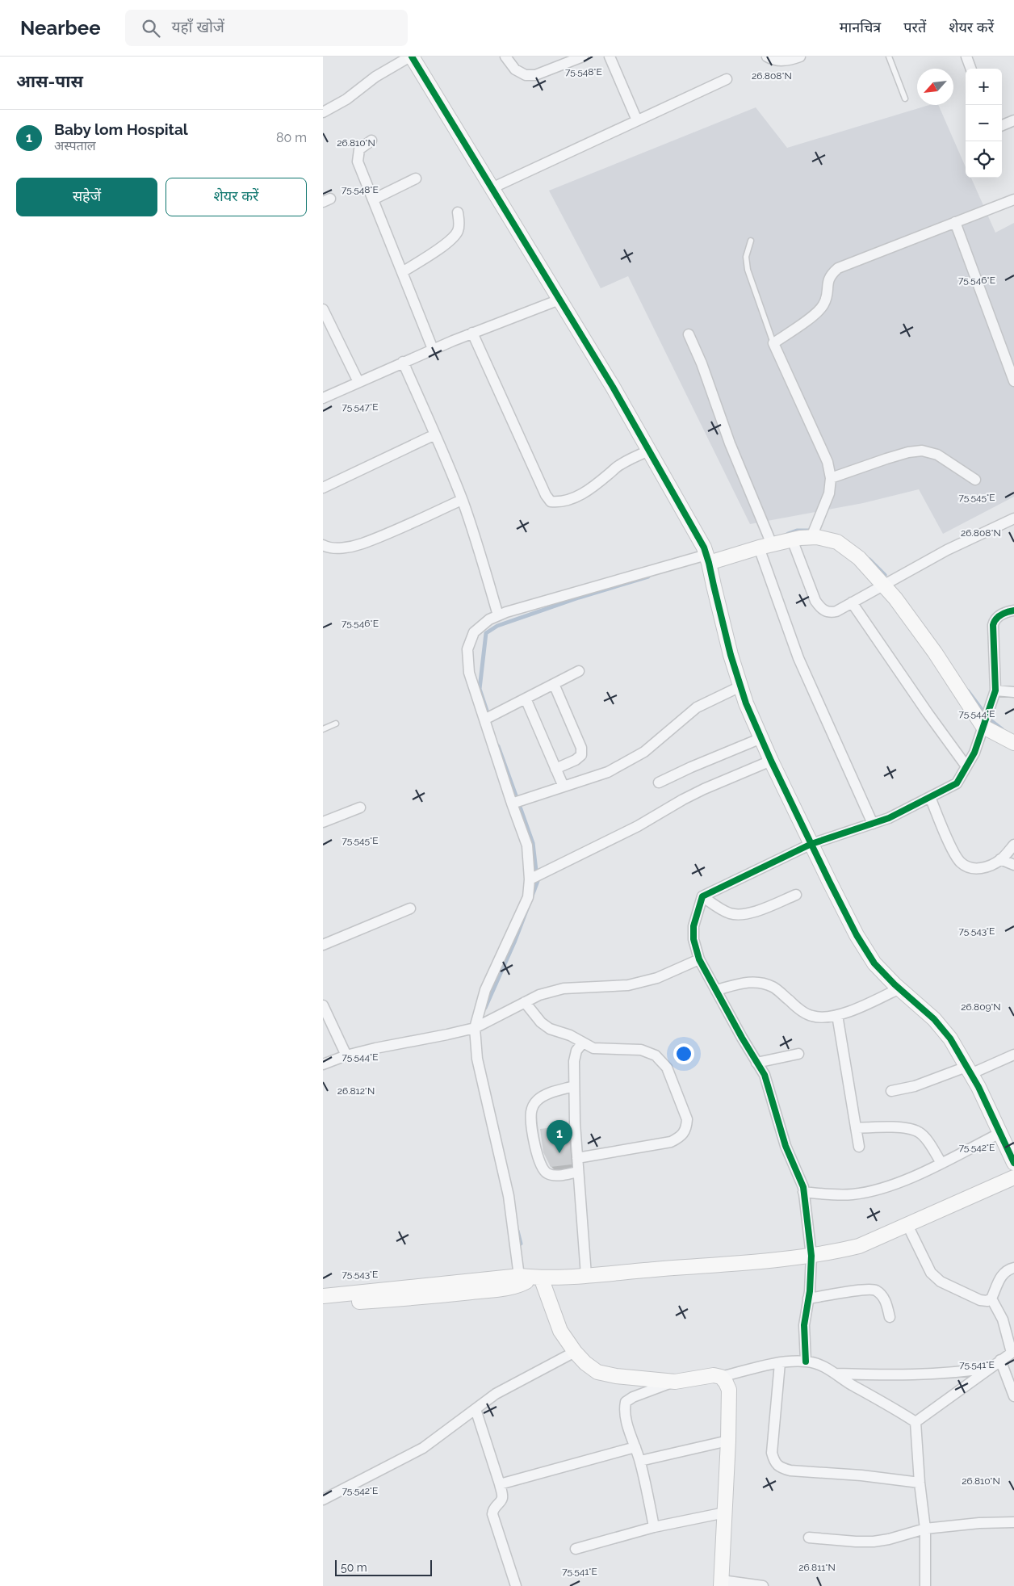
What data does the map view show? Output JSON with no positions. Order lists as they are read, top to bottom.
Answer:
{
  "scale_bar": "50 m",
  "north": "bottom left",
  "page": {
    "header": "Nearbee",
    "search": "यहाँ खोजें",
    "nav": ["मानचित्र", "परतें", "शेयर करें"],
    "heading": "आस-पास",
    "map_buttons": ["+", "−"],
    "list": [
      {
        "mark": "1",
        "name": "Baby lom Hospital",
        "note": "अस्पताल",
        "value": "80 m"
      }
    ],
    "buttons": ["सहेजें", "शेयर करें"],
    "pins": "1",
    "scale": "50 m"
  },
  "coordinates": [
    "75.548°E",
    "26.808°N",
    "26.810°N",
    "75.546°E",
    "75.547°E",
    "75.545°E",
    "75.544°E",
    "75.543°E",
    "26.809°N",
    "26.812°N",
    "75.542°E",
    "75.541°E",
    "26.811°N"
  ]
}
